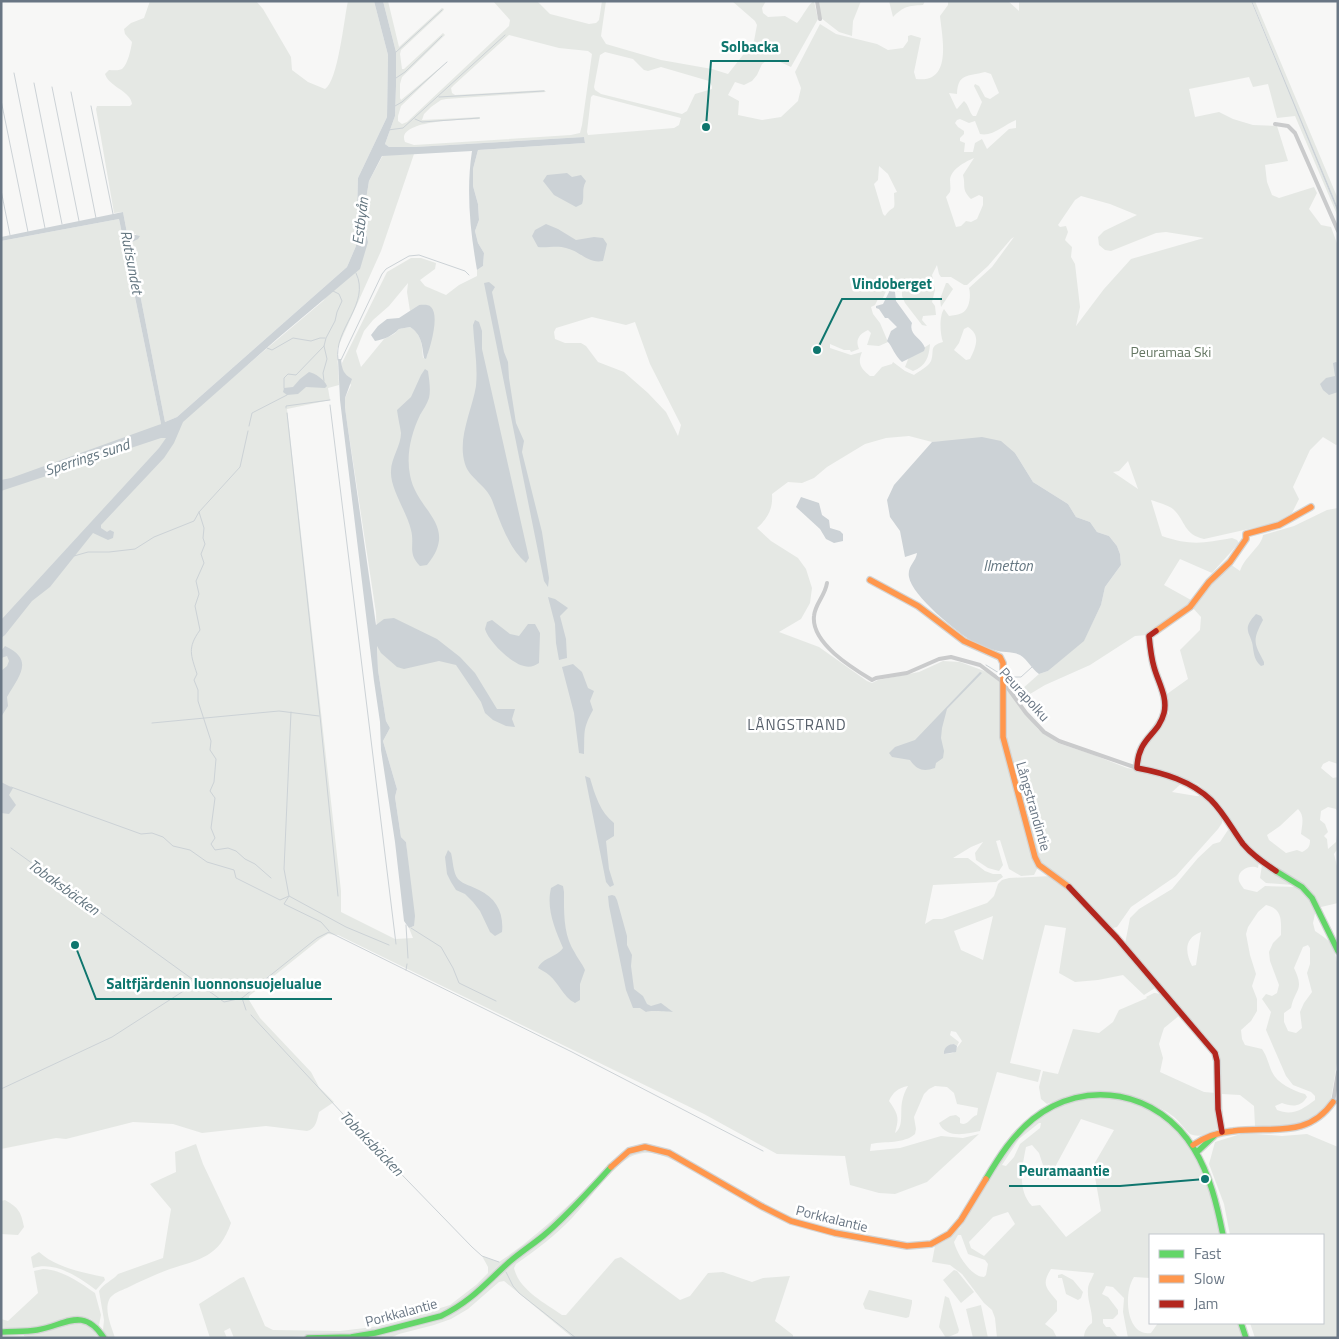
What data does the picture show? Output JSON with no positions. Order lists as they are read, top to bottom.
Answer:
{
  "streets": {
    "street": ["Peurapolku", "Långstrandintie", "Porkkalantie"]
  },
  "crossings": [
    ["Peurapolku", "Långstrandintie"]
  ],
  "districts": ["LÅNGSTRAND"],
  "water": [
    "Estbyån",
    "Rutisundet",
    "Sperrings sund",
    "Ilmetton",
    "Tobaksbäcken"
  ],
  "parks": ["Peuramaa Ski"],
  "places": [
    "Solbacka",
    "Vindoberget",
    "Saltfjärdenin luonnonsuojelualue",
    "Peuramaantie"
  ],
  "legend": ["Fast", "Slow", "Jam"]
}
